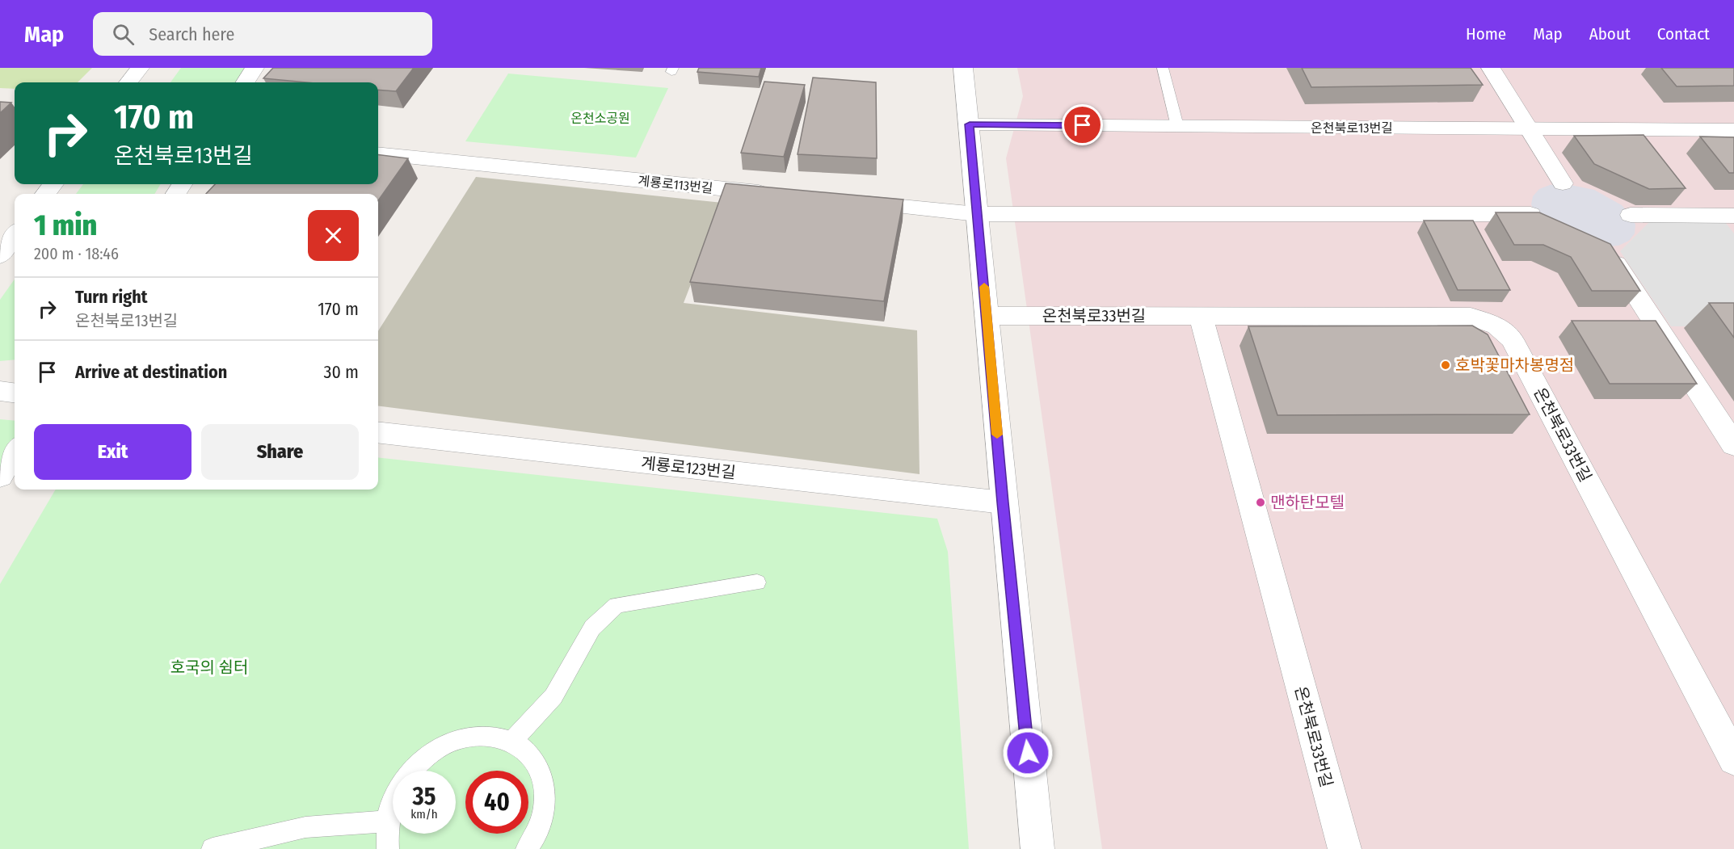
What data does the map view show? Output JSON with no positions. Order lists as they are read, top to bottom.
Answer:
{
  "streets": {
    "street": [
      "온천북로13번길",
      "계룡로113번길",
      "온천북로33번길",
      "계룡로123번길"
    ]
  },
  "parks": ["온천소공원", "호국의 쉼터"],
  "places": ["호박꽃마차봉명점", "맨하탄모텔"],
  "page": {
    "header": "Map",
    "search": "Search here",
    "nav": [
      "Home",
      "Map",
      "About",
      "Contact"
    ],
    "turn": ["170 m", "온천북로13번길"],
    "heading": ["1 min", "200 m · 18:46"],
    "list": [
      {
        "name": "Turn right",
        "note": "온천북로13번길",
        "value": "170 m"
      },
      {
        "name": "Arrive at destination",
        "value": "30 m"
      }
    ],
    "buttons": ["Exit", "Share"],
    "speed": "35 km/h",
    "limit": "40"
  }
}
